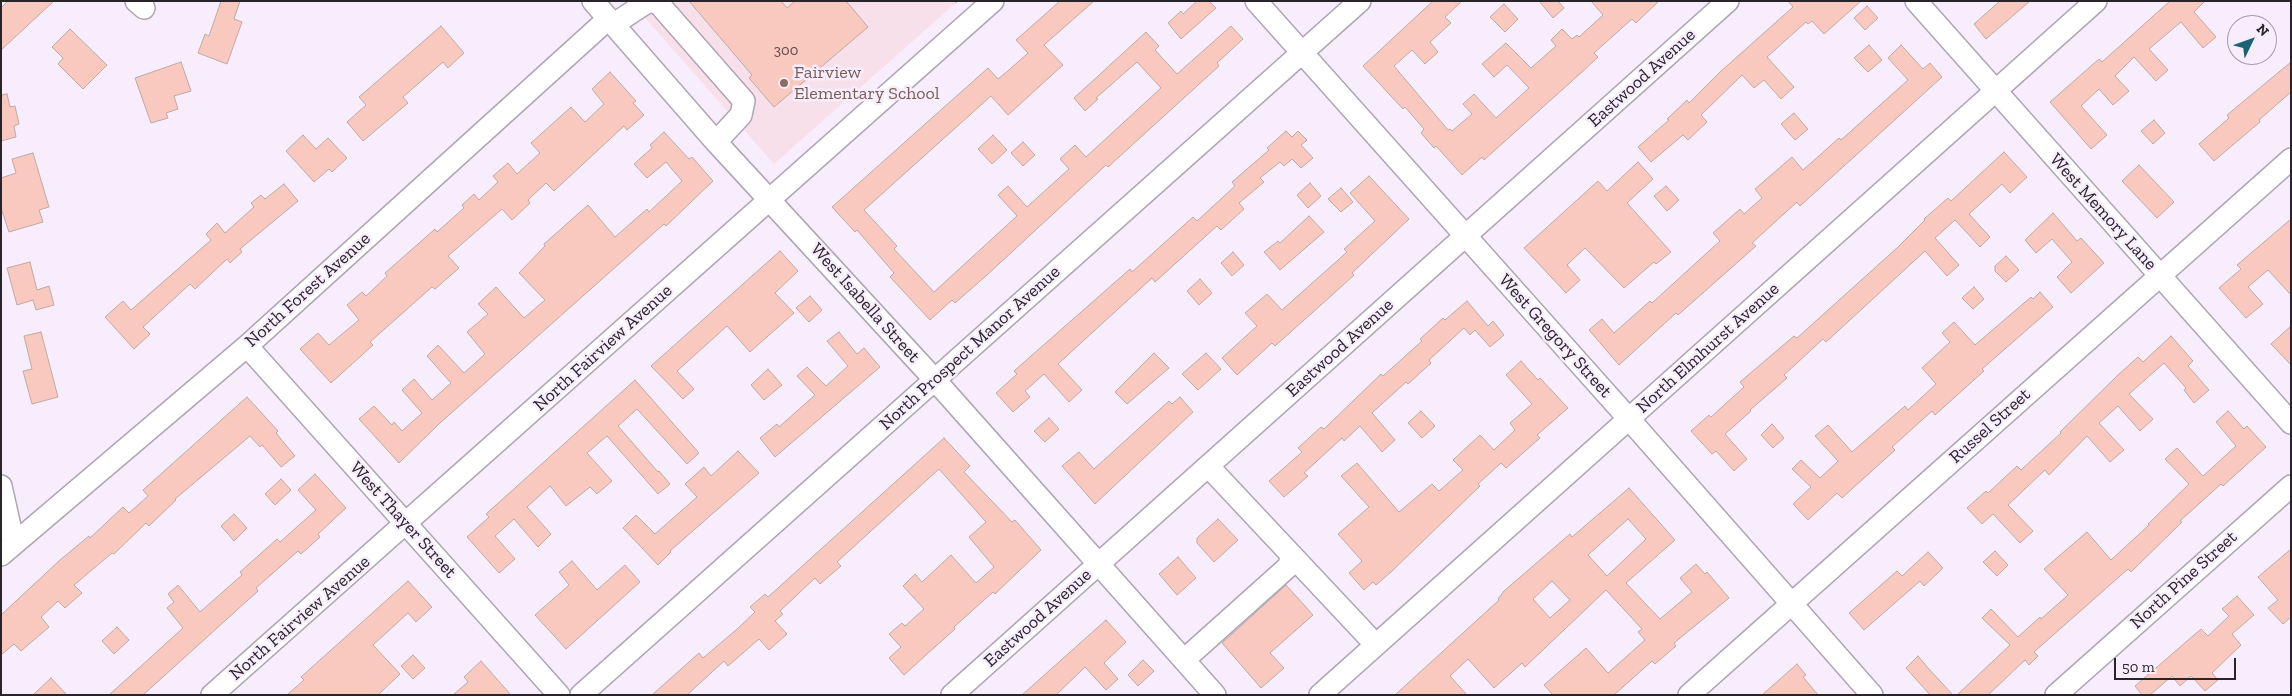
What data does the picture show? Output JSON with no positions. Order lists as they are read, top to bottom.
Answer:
{
  "streets": {
    "street": [
      "Eastwood Avenue",
      "West Memory Lane",
      "North Forest Avenue",
      "West Isabella Street",
      "West Gregory Street",
      "North Fairview Avenue",
      "North Prospect Manor Avenue",
      "North Elmhurst Avenue",
      "Russel Street",
      "West Thayer Street",
      "North Pine Street"
    ]
  },
  "crossings": [
    ["Eastwood Avenue", "West Isabella Street"],
    ["Eastwood Avenue", "West Gregory Street"],
    ["West Memory Lane", "North Elmhurst Avenue"],
    ["West Memory Lane", "Russel Street"],
    ["North Forest Avenue", "West Isabella Street"],
    ["North Forest Avenue", "West Thayer Street"],
    ["West Isabella Street", "North Fairview Avenue"],
    ["West Isabella Street", "North Prospect Manor Avenue"],
    ["West Gregory Street", "North Prospect Manor Avenue"],
    ["West Gregory Street", "North Elmhurst Avenue"],
    ["West Gregory Street", "Russel Street"],
    ["North Fairview Avenue", "West Thayer Street"]
  ],
  "places": ["Fairview Elementary School"],
  "house_numbers": ["300"],
  "scale_bar": "50 m",
  "north": "top right"
}
